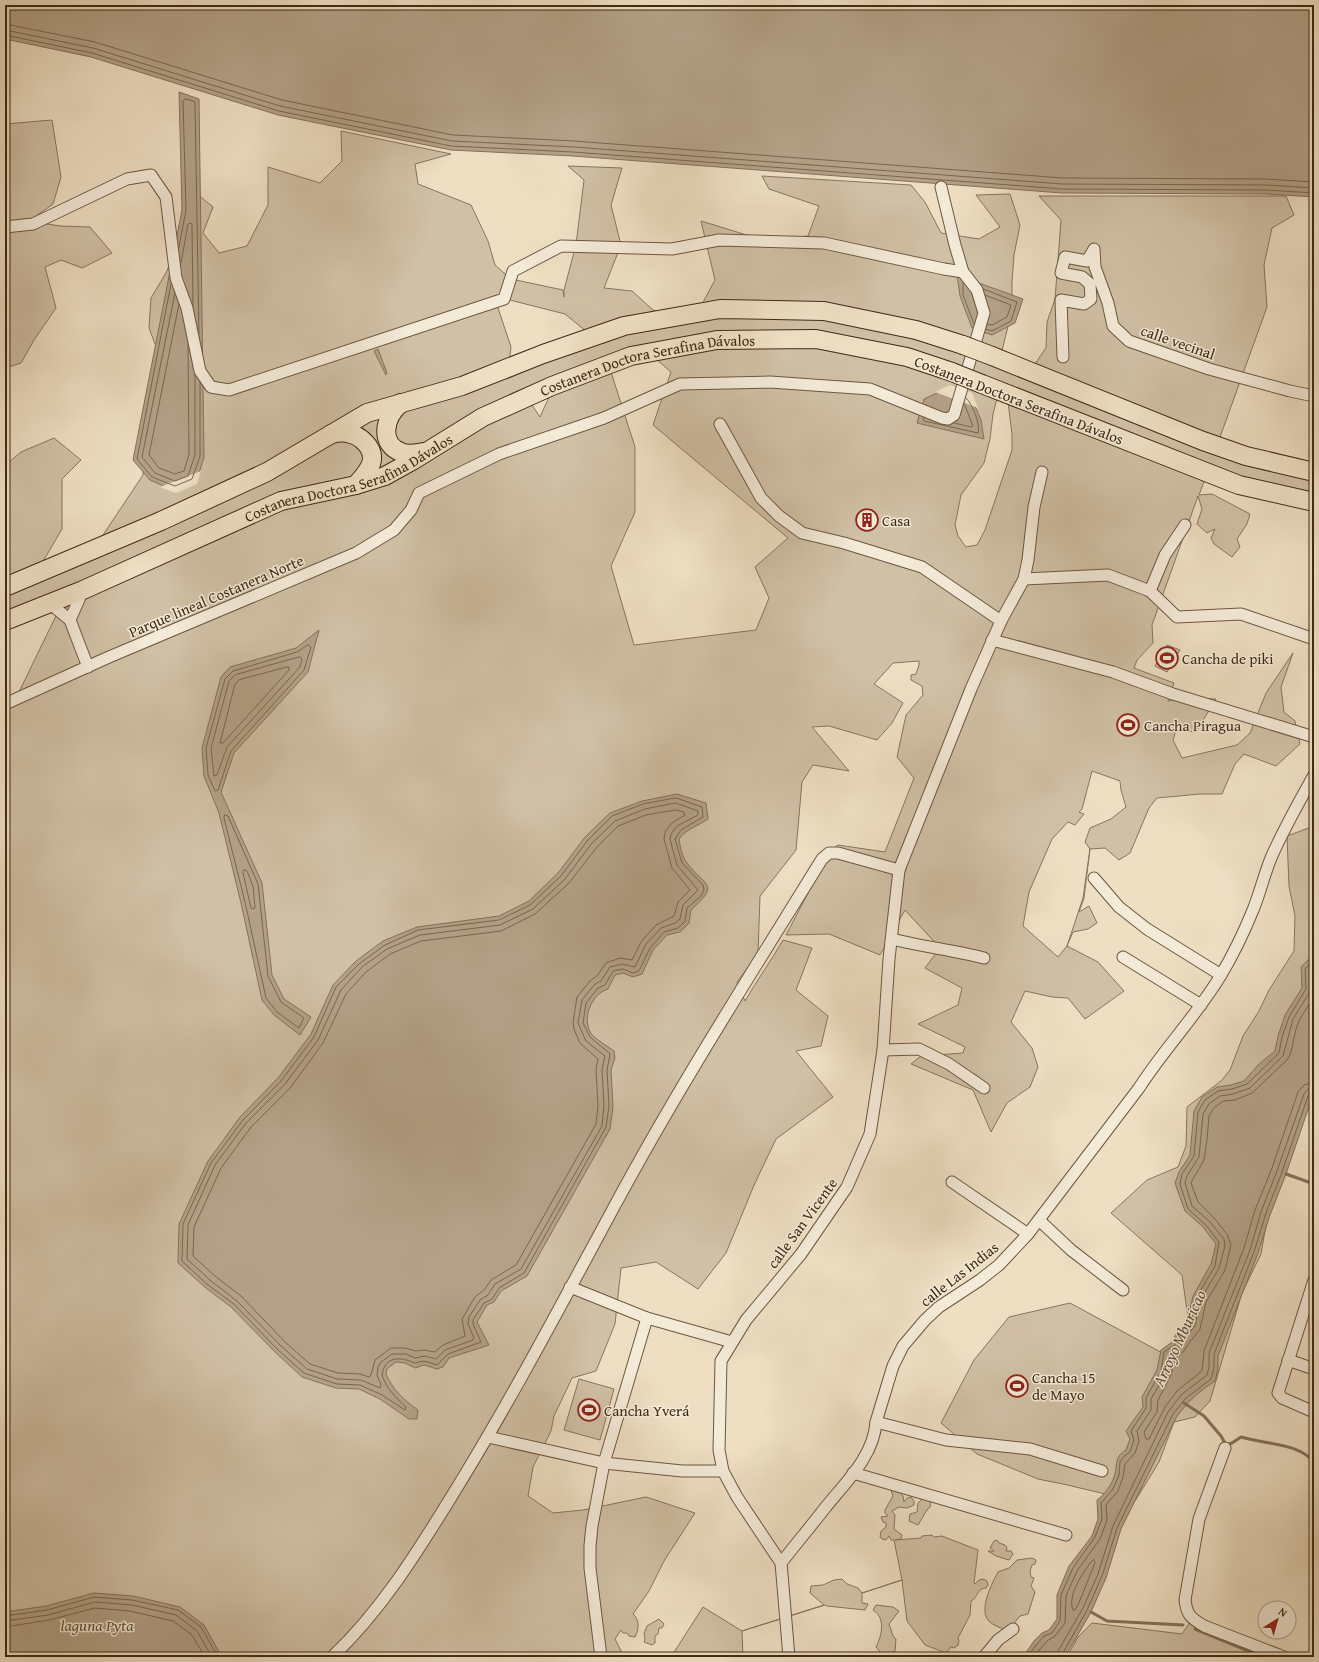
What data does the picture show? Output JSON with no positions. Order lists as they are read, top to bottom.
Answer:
{
  "streets": {
    "highway": ["Costanera Doctora Serafina Dávalos"],
    "street": [
      "calle vecinal",
      "Parque lineal Costanera Norte",
      "calle San Vicente",
      "calle Las Indias"
    ]
  },
  "crossings": [
    ["calle San Vicente", "calle Las Indias"]
  ],
  "water": ["Arroyo Mburicao", "laguna Pyta"],
  "places": {
    "building": ["Casa"],
    "sports": [
      "Cancha de piki",
      "Cancha Piragua",
      "Cancha 15 de Mayo",
      "Cancha Yverá"
    ]
  },
  "north": "top right"
}
